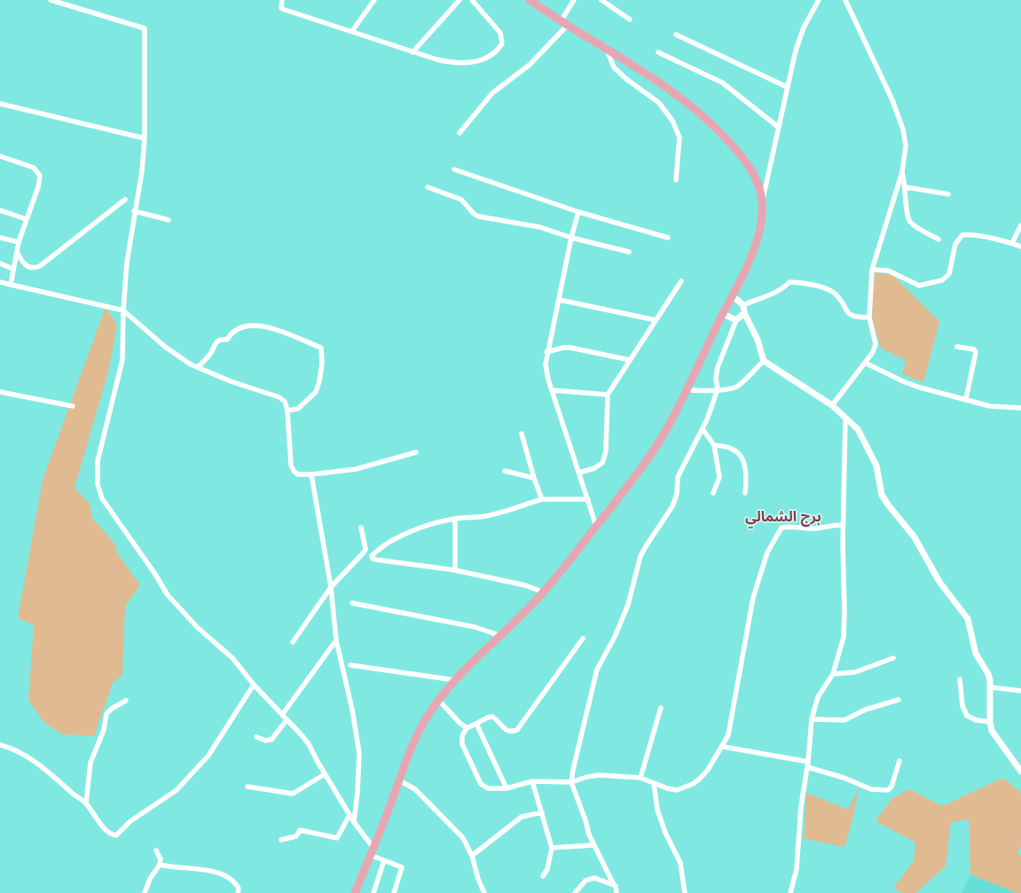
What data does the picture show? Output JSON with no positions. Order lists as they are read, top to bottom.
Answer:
{
  "districts": ["برج الشمالي"]
}
